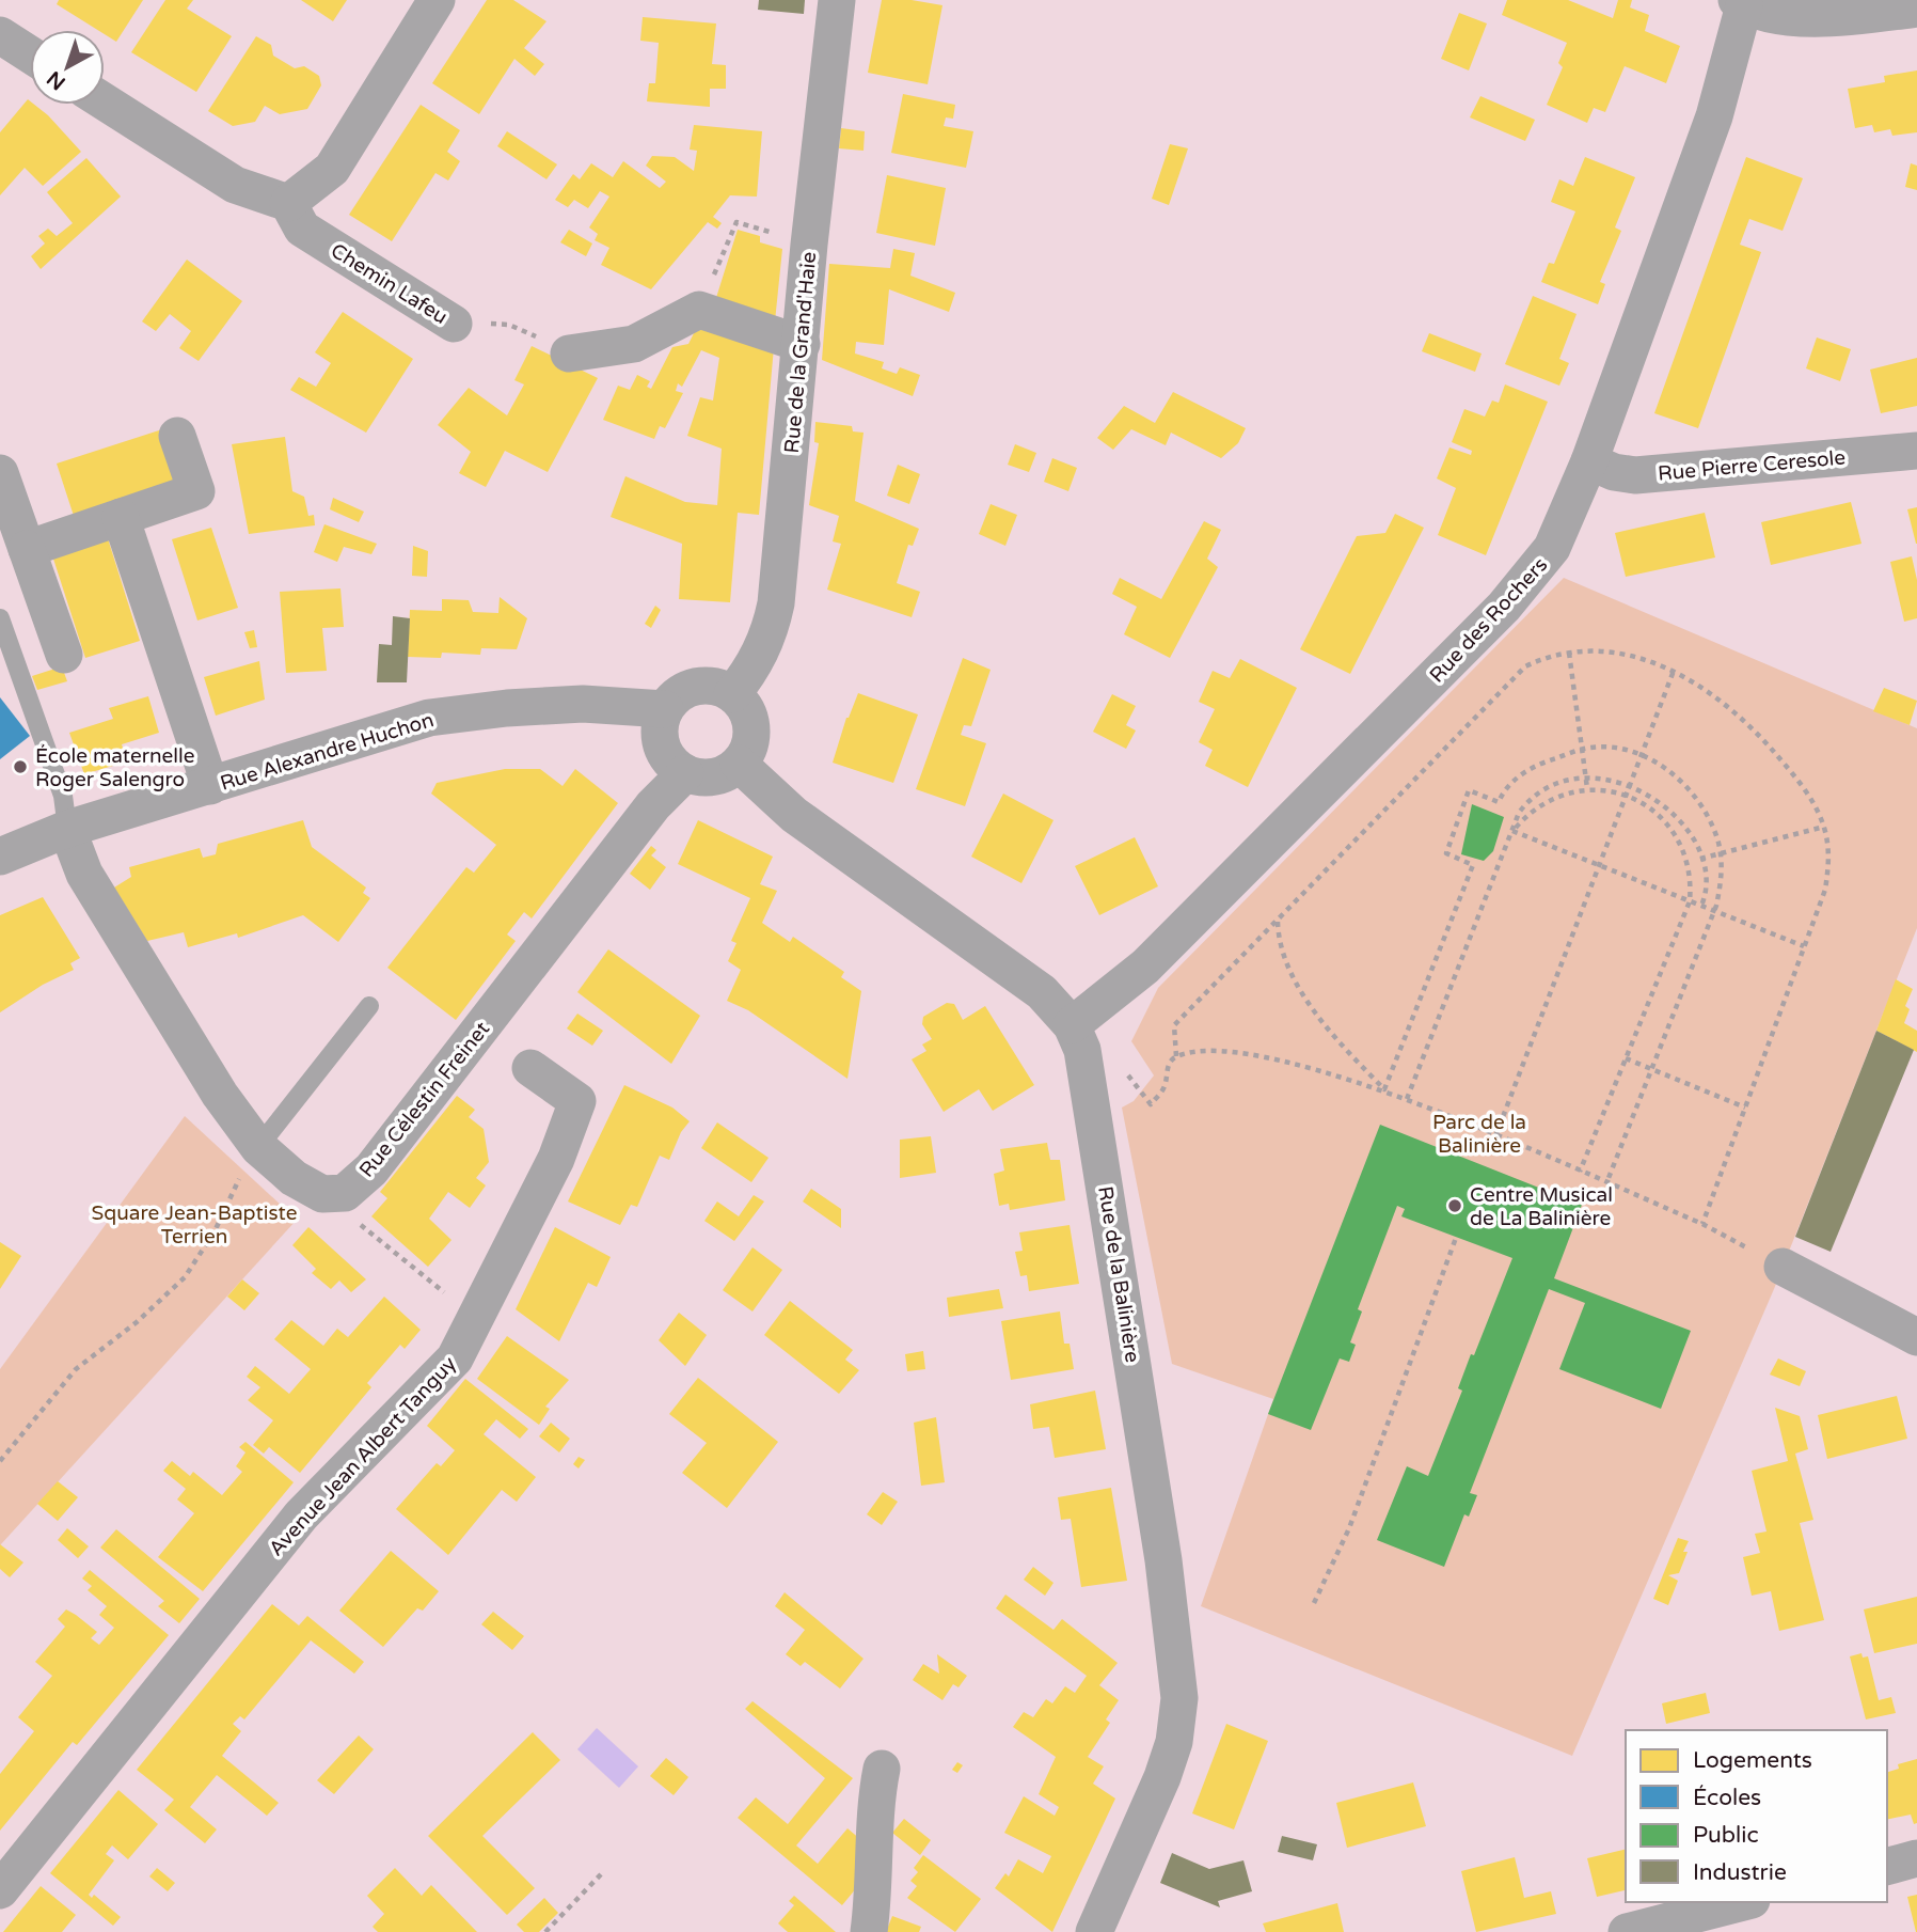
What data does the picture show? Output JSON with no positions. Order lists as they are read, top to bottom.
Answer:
{
  "streets": {
    "street": [
      "Chemin Lafeu",
      "Rue de la Grand'Haie",
      "Rue Pierre Ceresole",
      "Rue des Rochers",
      "Rue Alexandre Huchon",
      "Rue Célestin Freinet",
      "Rue de la Balinière",
      "Avenue Jean Albert Tanguy"
    ]
  },
  "crossings": [
    ["Rue de la Grand'Haie", "Rue Alexandre Huchon"],
    ["Rue de la Grand'Haie", "Rue Célestin Freinet"],
    ["Rue de la Grand'Haie", "Rue de la Balinière"],
    ["Rue Pierre Ceresole", "Rue des Rochers"],
    ["Rue des Rochers", "Rue de la Balinière"],
    ["Rue Alexandre Huchon", "Rue Célestin Freinet"],
    ["Rue Alexandre Huchon", "Rue de la Balinière"],
    ["Rue Célestin Freinet", "Rue de la Balinière"]
  ],
  "parks": ["Parc de la Balinière", "Square Jean-Baptiste Terrien"],
  "places": ["École maternelle Roger Salengro", "Centre Musical de La Balinière"],
  "legend": [
    "Logements",
    "Écoles",
    "Public",
    "Industrie"
  ],
  "north": "bottom left"
}
